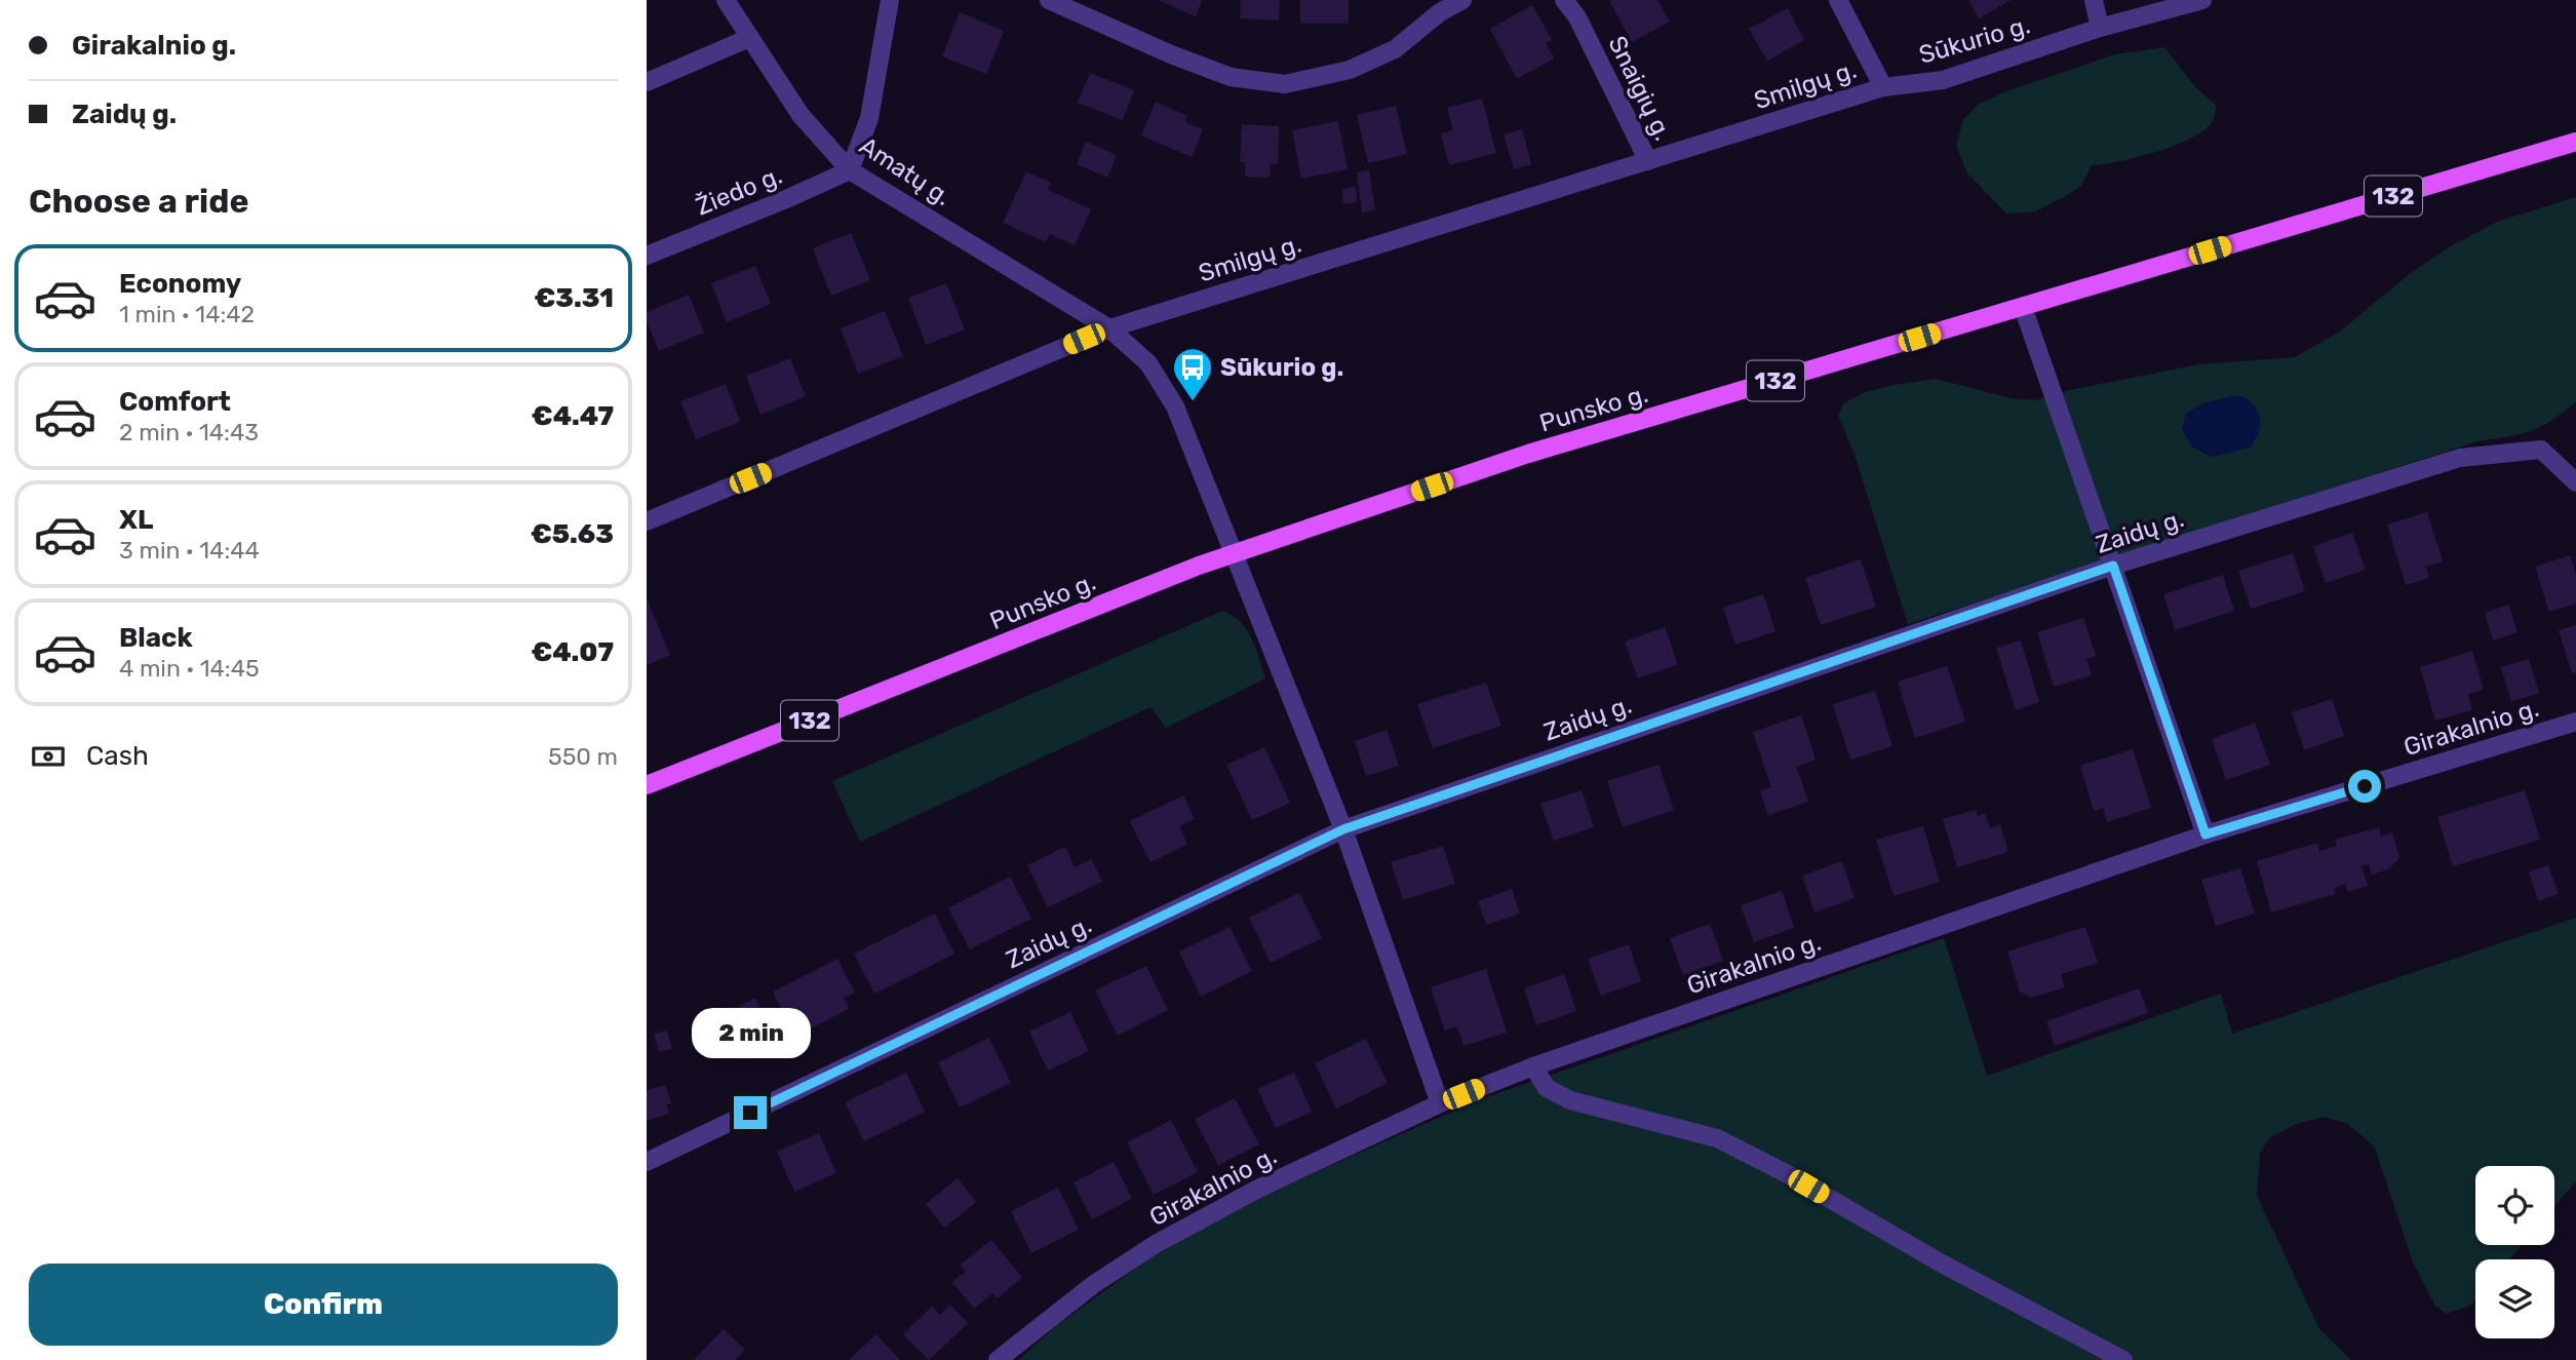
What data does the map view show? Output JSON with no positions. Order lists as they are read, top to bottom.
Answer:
{
  "streets": {
    "main road": ["132", "Punsko g."],
    "street": [
      "Sūkurio g.",
      "Smilgų g.",
      "Snaigių g.",
      "Amatų g.",
      "Žiedo g.",
      "Zaidų g.",
      "Girakalnio g."
    ]
  },
  "crossings": [
    ["Sūkurio g.", "Smilgų g."],
    ["Smilgų g.", "Snaigių g."],
    ["Smilgų g.", "Amatų g."],
    ["Amatų g.", "Žiedo g."],
    ["Amatų g.", "Punsko g."],
    ["Amatų g.", "Zaidų g."],
    ["Amatų g.", "Girakalnio g."]
  ],
  "places": {
    "bus stop": ["Sūkurio g."]
  },
  "page": {
    "banner": ["Girakalnio g.", "Zaidų g."],
    "heading": "Choose a ride",
    "list": [
      {
        "name": "Economy",
        "note": "1 min · 14:42",
        "value": "€3.31"
      },
      {
        "name": "Comfort",
        "note": "2 min · 14:43",
        "value": "€4.47"
      },
      {
        "name": "XL",
        "note": "3 min · 14:44",
        "value": "€5.63"
      },
      {
        "name": "Black",
        "note": "4 min · 14:45",
        "value": "€4.07"
      }
    ],
    "pay": ["Cash", "550 m"],
    "bubble": "2 min",
    "buttons": "Confirm"
  }
}
